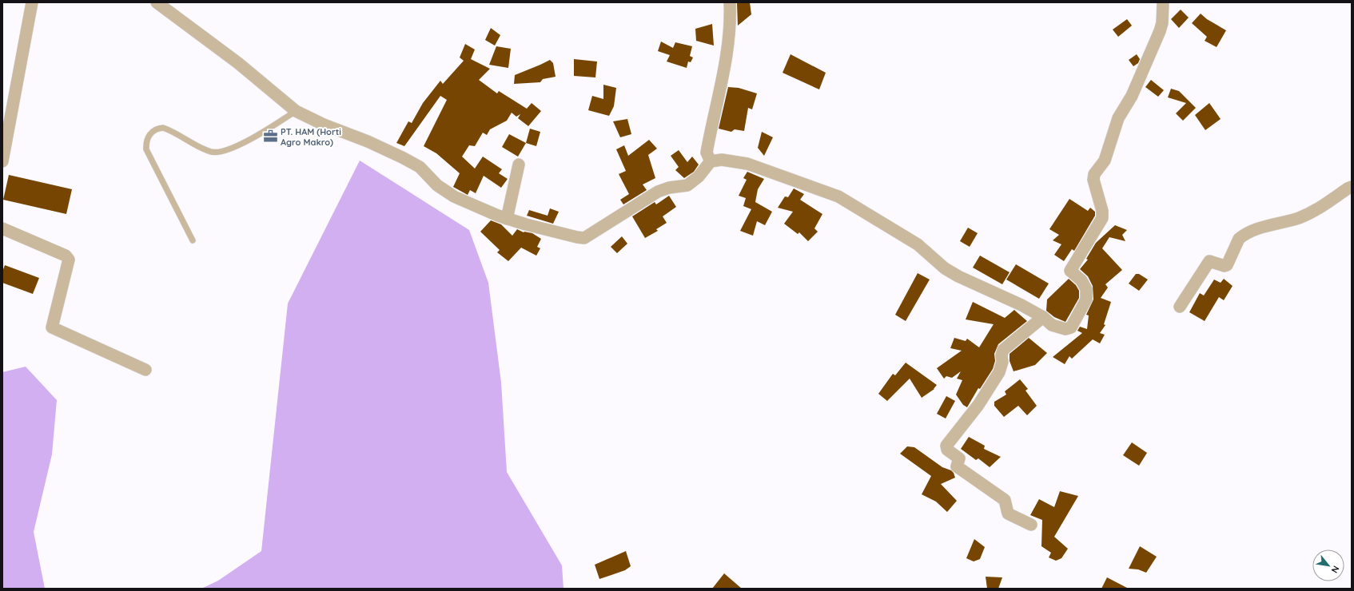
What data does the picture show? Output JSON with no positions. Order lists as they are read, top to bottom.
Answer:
{
  "places": {
    "office": ["PT. HAM (Horti Agro Makro)"]
  },
  "north": "bottom right"
}
